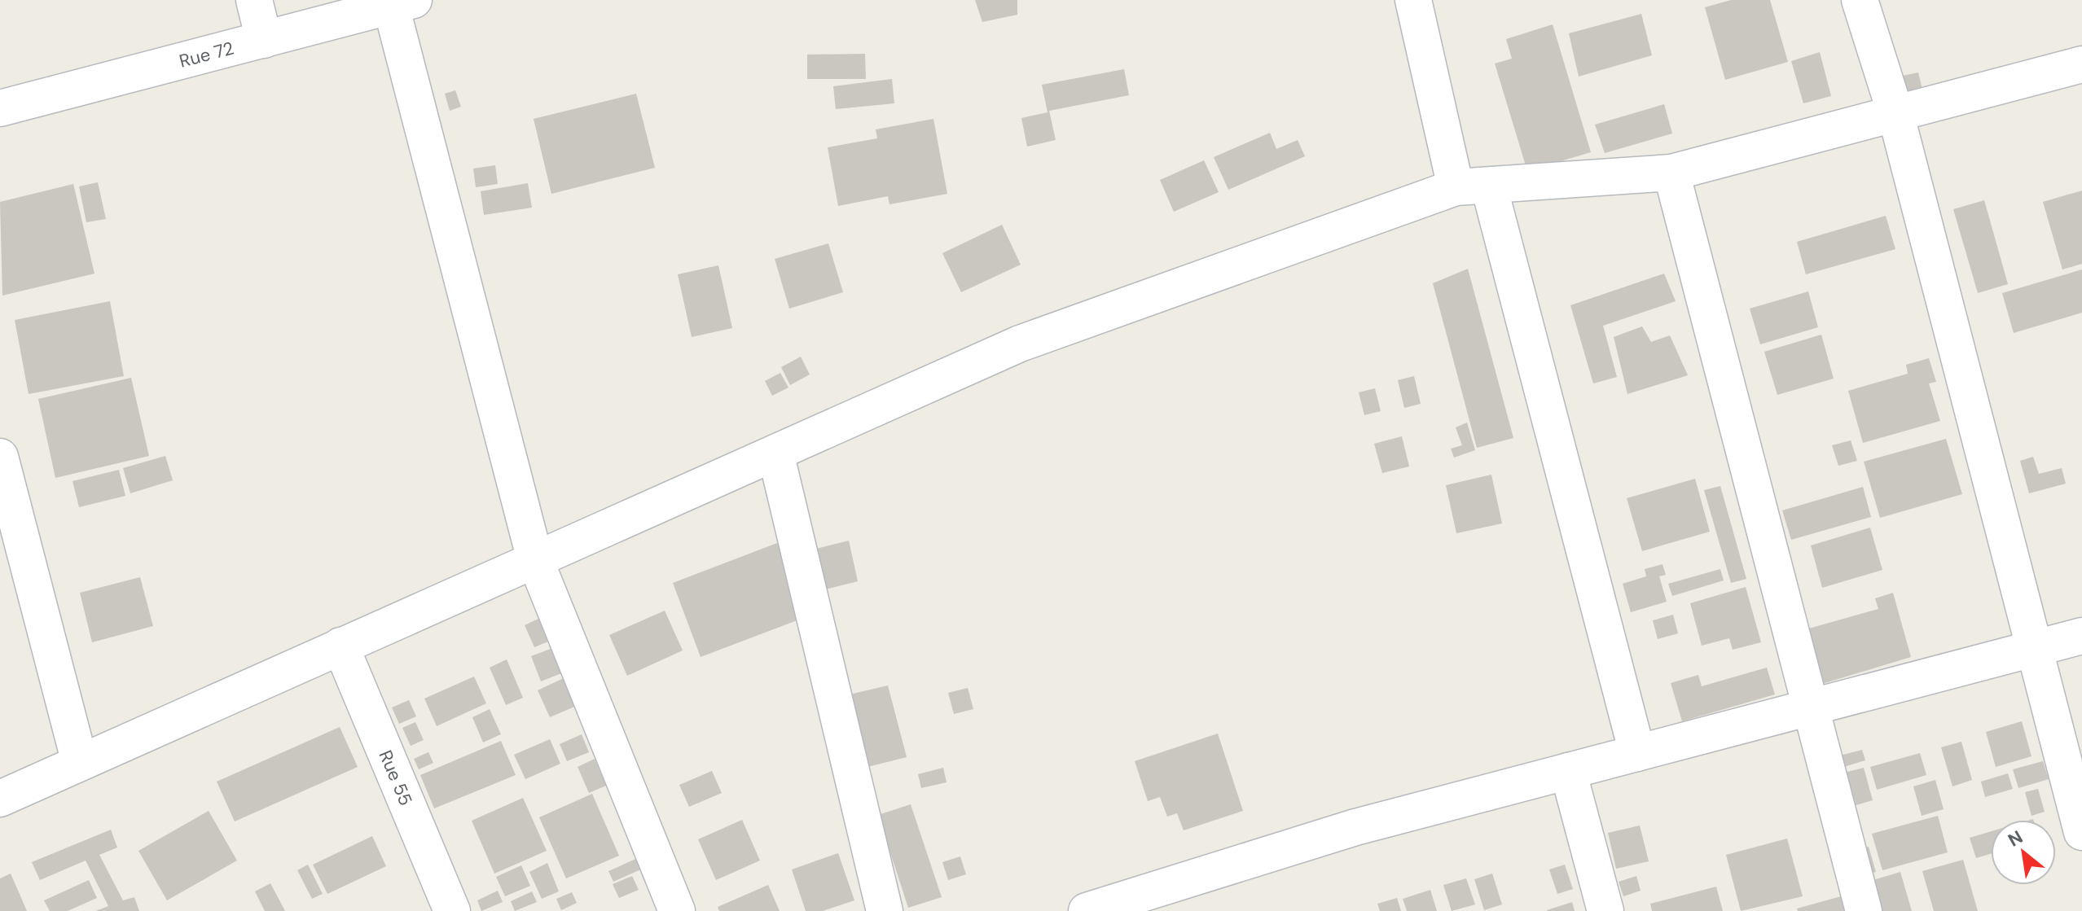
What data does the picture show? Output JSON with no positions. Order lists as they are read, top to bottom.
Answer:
{
  "streets": {
    "street": ["Rue 72", "Rue 55"]
  },
  "north": "top left"
}
